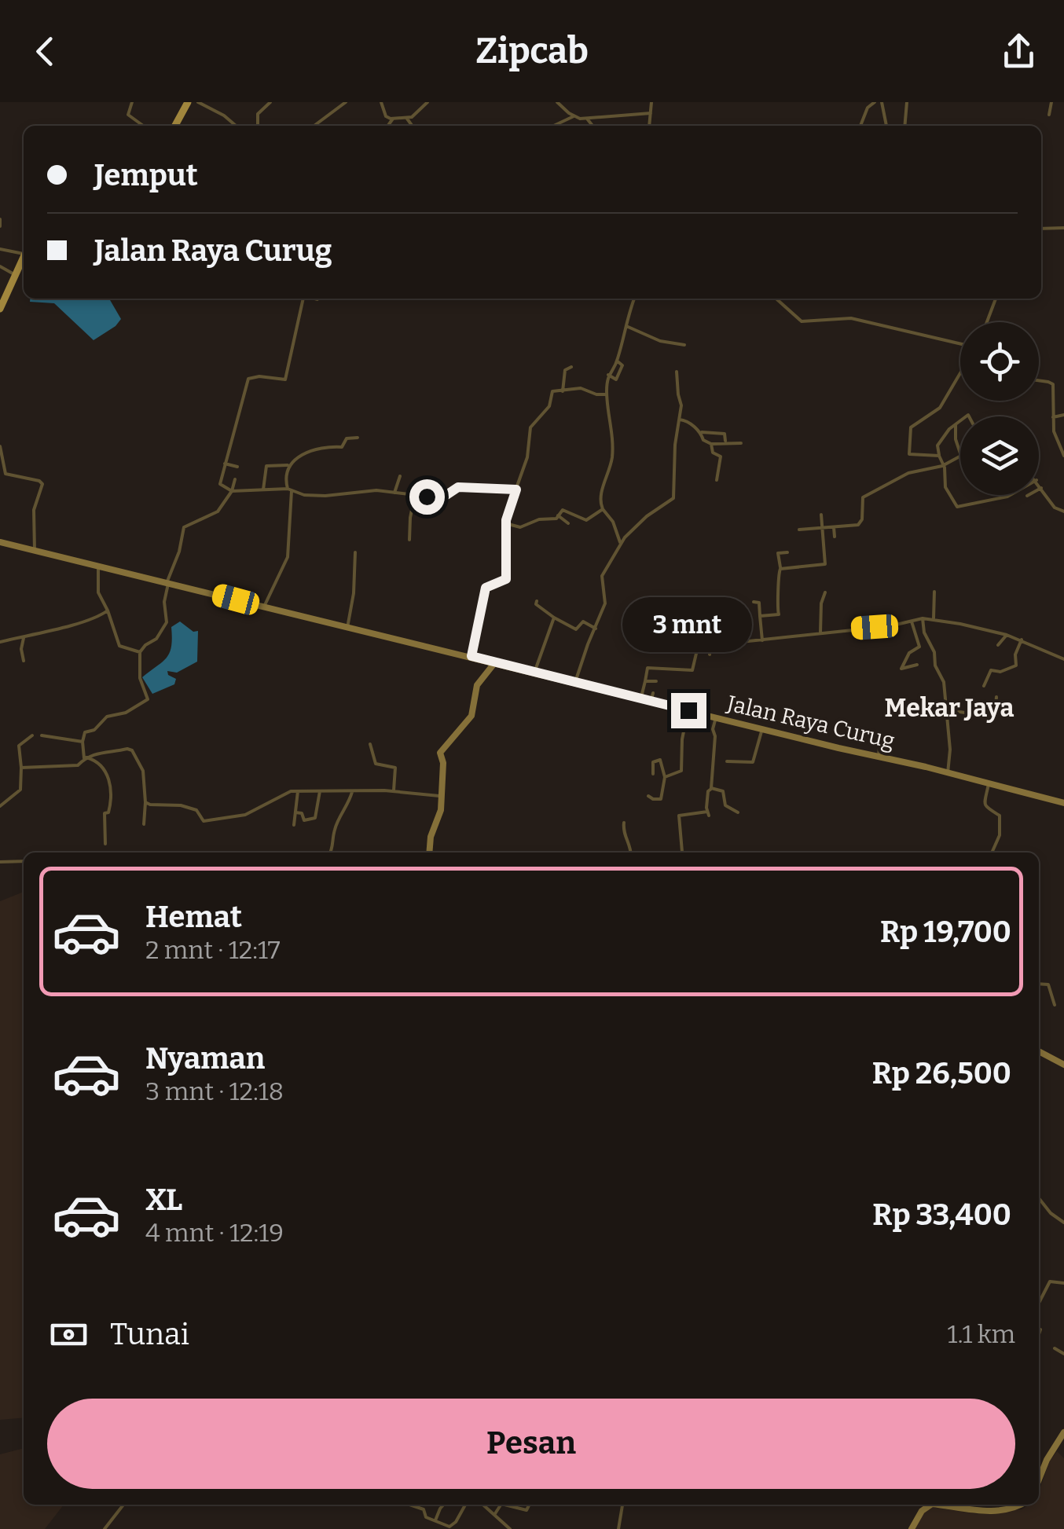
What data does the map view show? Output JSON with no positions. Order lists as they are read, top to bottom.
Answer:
{
  "streets": {
    "street": ["Jalan Raya Curug"]
  },
  "districts": ["Mekar Jaya"],
  "page": {
    "header": "Zipcab",
    "banner": ["Jemput", "Jalan Raya Curug"],
    "bubble": "3 mnt",
    "list": [
      {
        "name": "Hemat",
        "note": "2 mnt · 12:17",
        "value": "Rp 19,700"
      },
      {
        "name": "Nyaman",
        "note": "3 mnt · 12:18",
        "value": "Rp 26,500"
      },
      {
        "name": "XL",
        "note": "4 mnt · 12:19",
        "value": "Rp 33,400"
      }
    ],
    "pay": ["Tunai", "1.1 km"],
    "buttons": "Pesan"
  }
}
